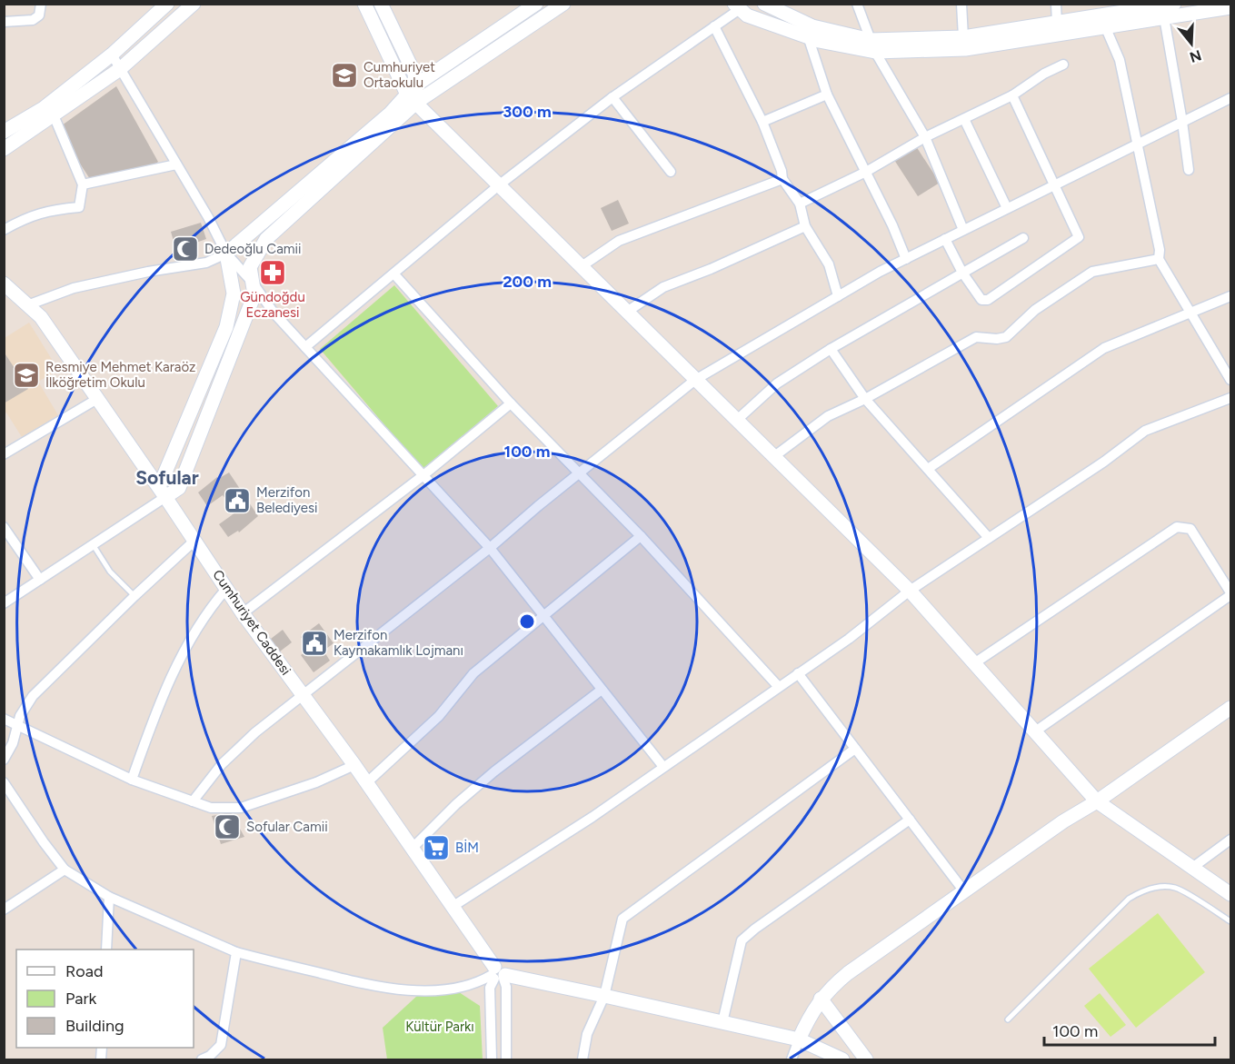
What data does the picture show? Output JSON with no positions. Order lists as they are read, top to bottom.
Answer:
{
  "streets": {
    "street": ["Cumhuriyet Caddesi"]
  },
  "districts": ["Sofular"],
  "parks": ["Kültür Parkı"],
  "places": {
    "school or university": ["Cumhuriyet Ortaokulu", "Resmiye Mehmet Karaöz İlköğretim Okulu"],
    "mosque": ["Dedeoğlu Camii", "Sofular Camii"],
    "pharmacy": ["Gündoğdu Eczanesi"],
    "public building": ["Merzifon Belediyesi", "Merzifon Kaymakamlık Lojmanı"],
    "supermarket": ["BİM"]
  },
  "legend": ["Road", "Park", "Building"],
  "scale_bar": "100 m",
  "north": "bottom",
  "rings": ["300 m", "200 m", "100 m"]
}
